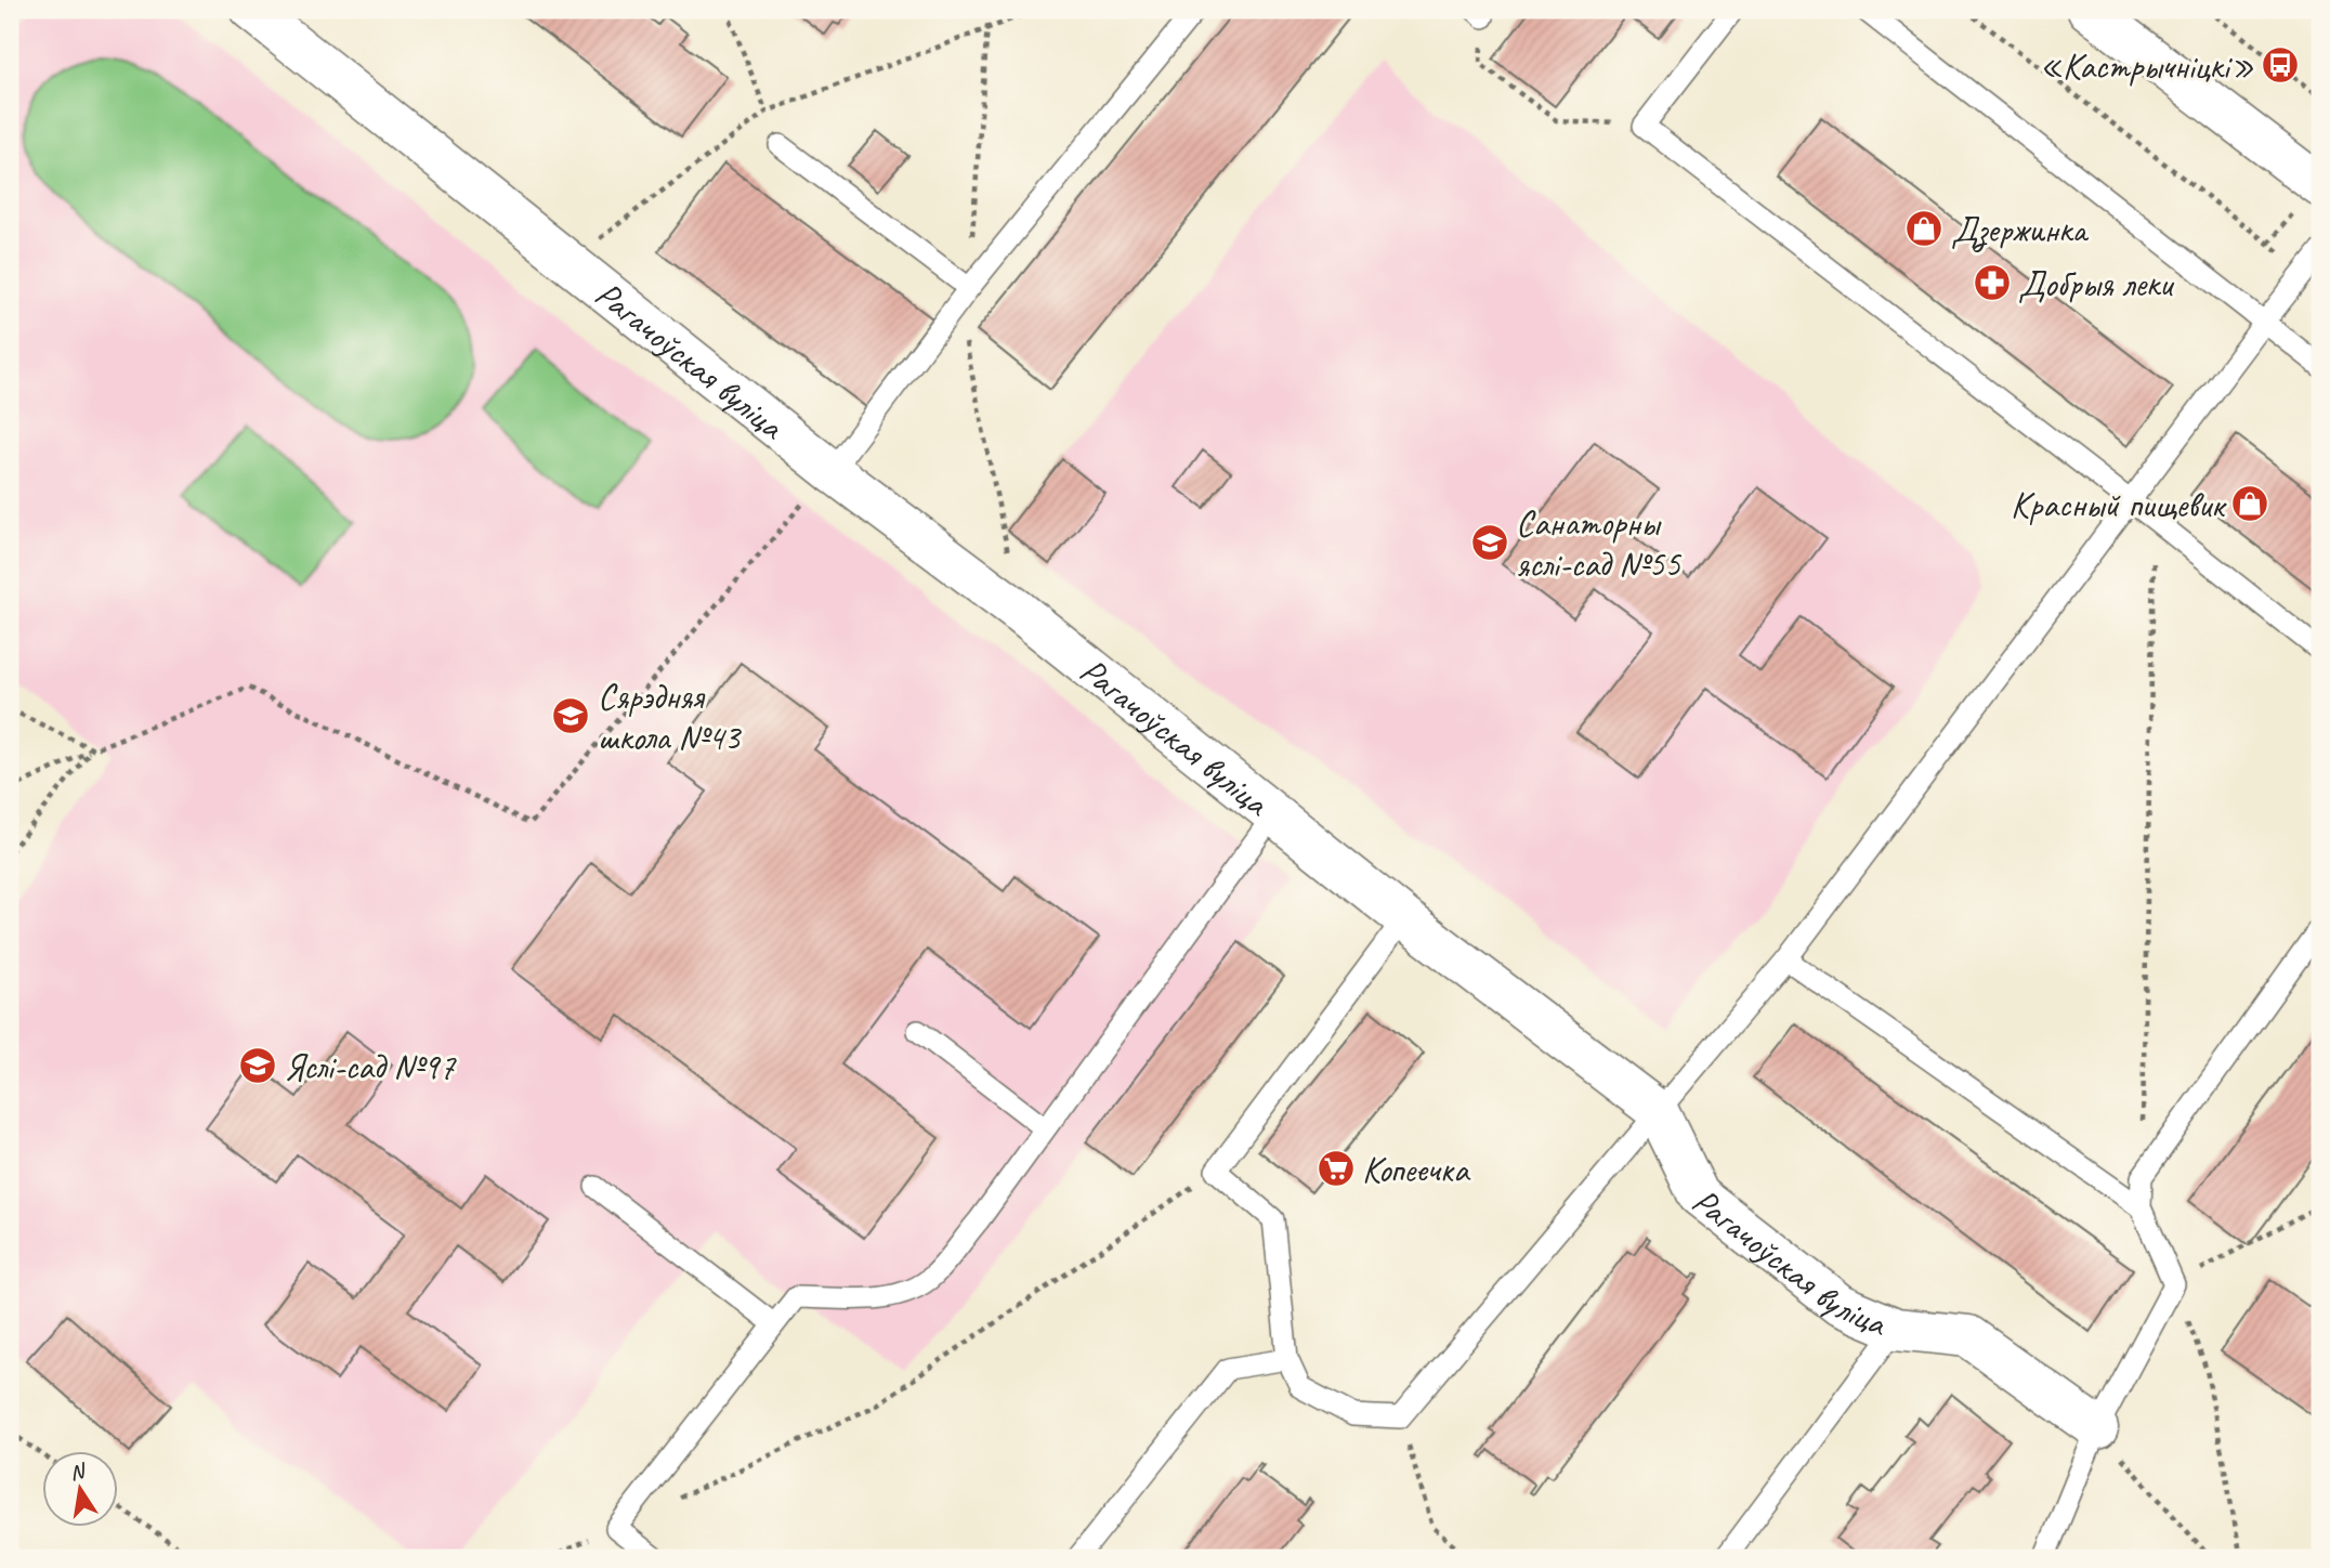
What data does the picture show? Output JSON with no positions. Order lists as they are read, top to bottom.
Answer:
{
  "streets": {
    "street": ["Рагачоўская вуліца"]
  },
  "places": {
    "bus stop": ["«Кастрычніцкі»"],
    "shop": ["Дзержинка", "Красный пищевик"],
    "pharmacy": ["Добрыя леки"],
    "school or university": ["Санаторны яслі-сад №55", "Сярэдняя школа №43", "Яслі-сад №97"],
    "supermarket": ["Копеечка"]
  },
  "north": "top"
}
